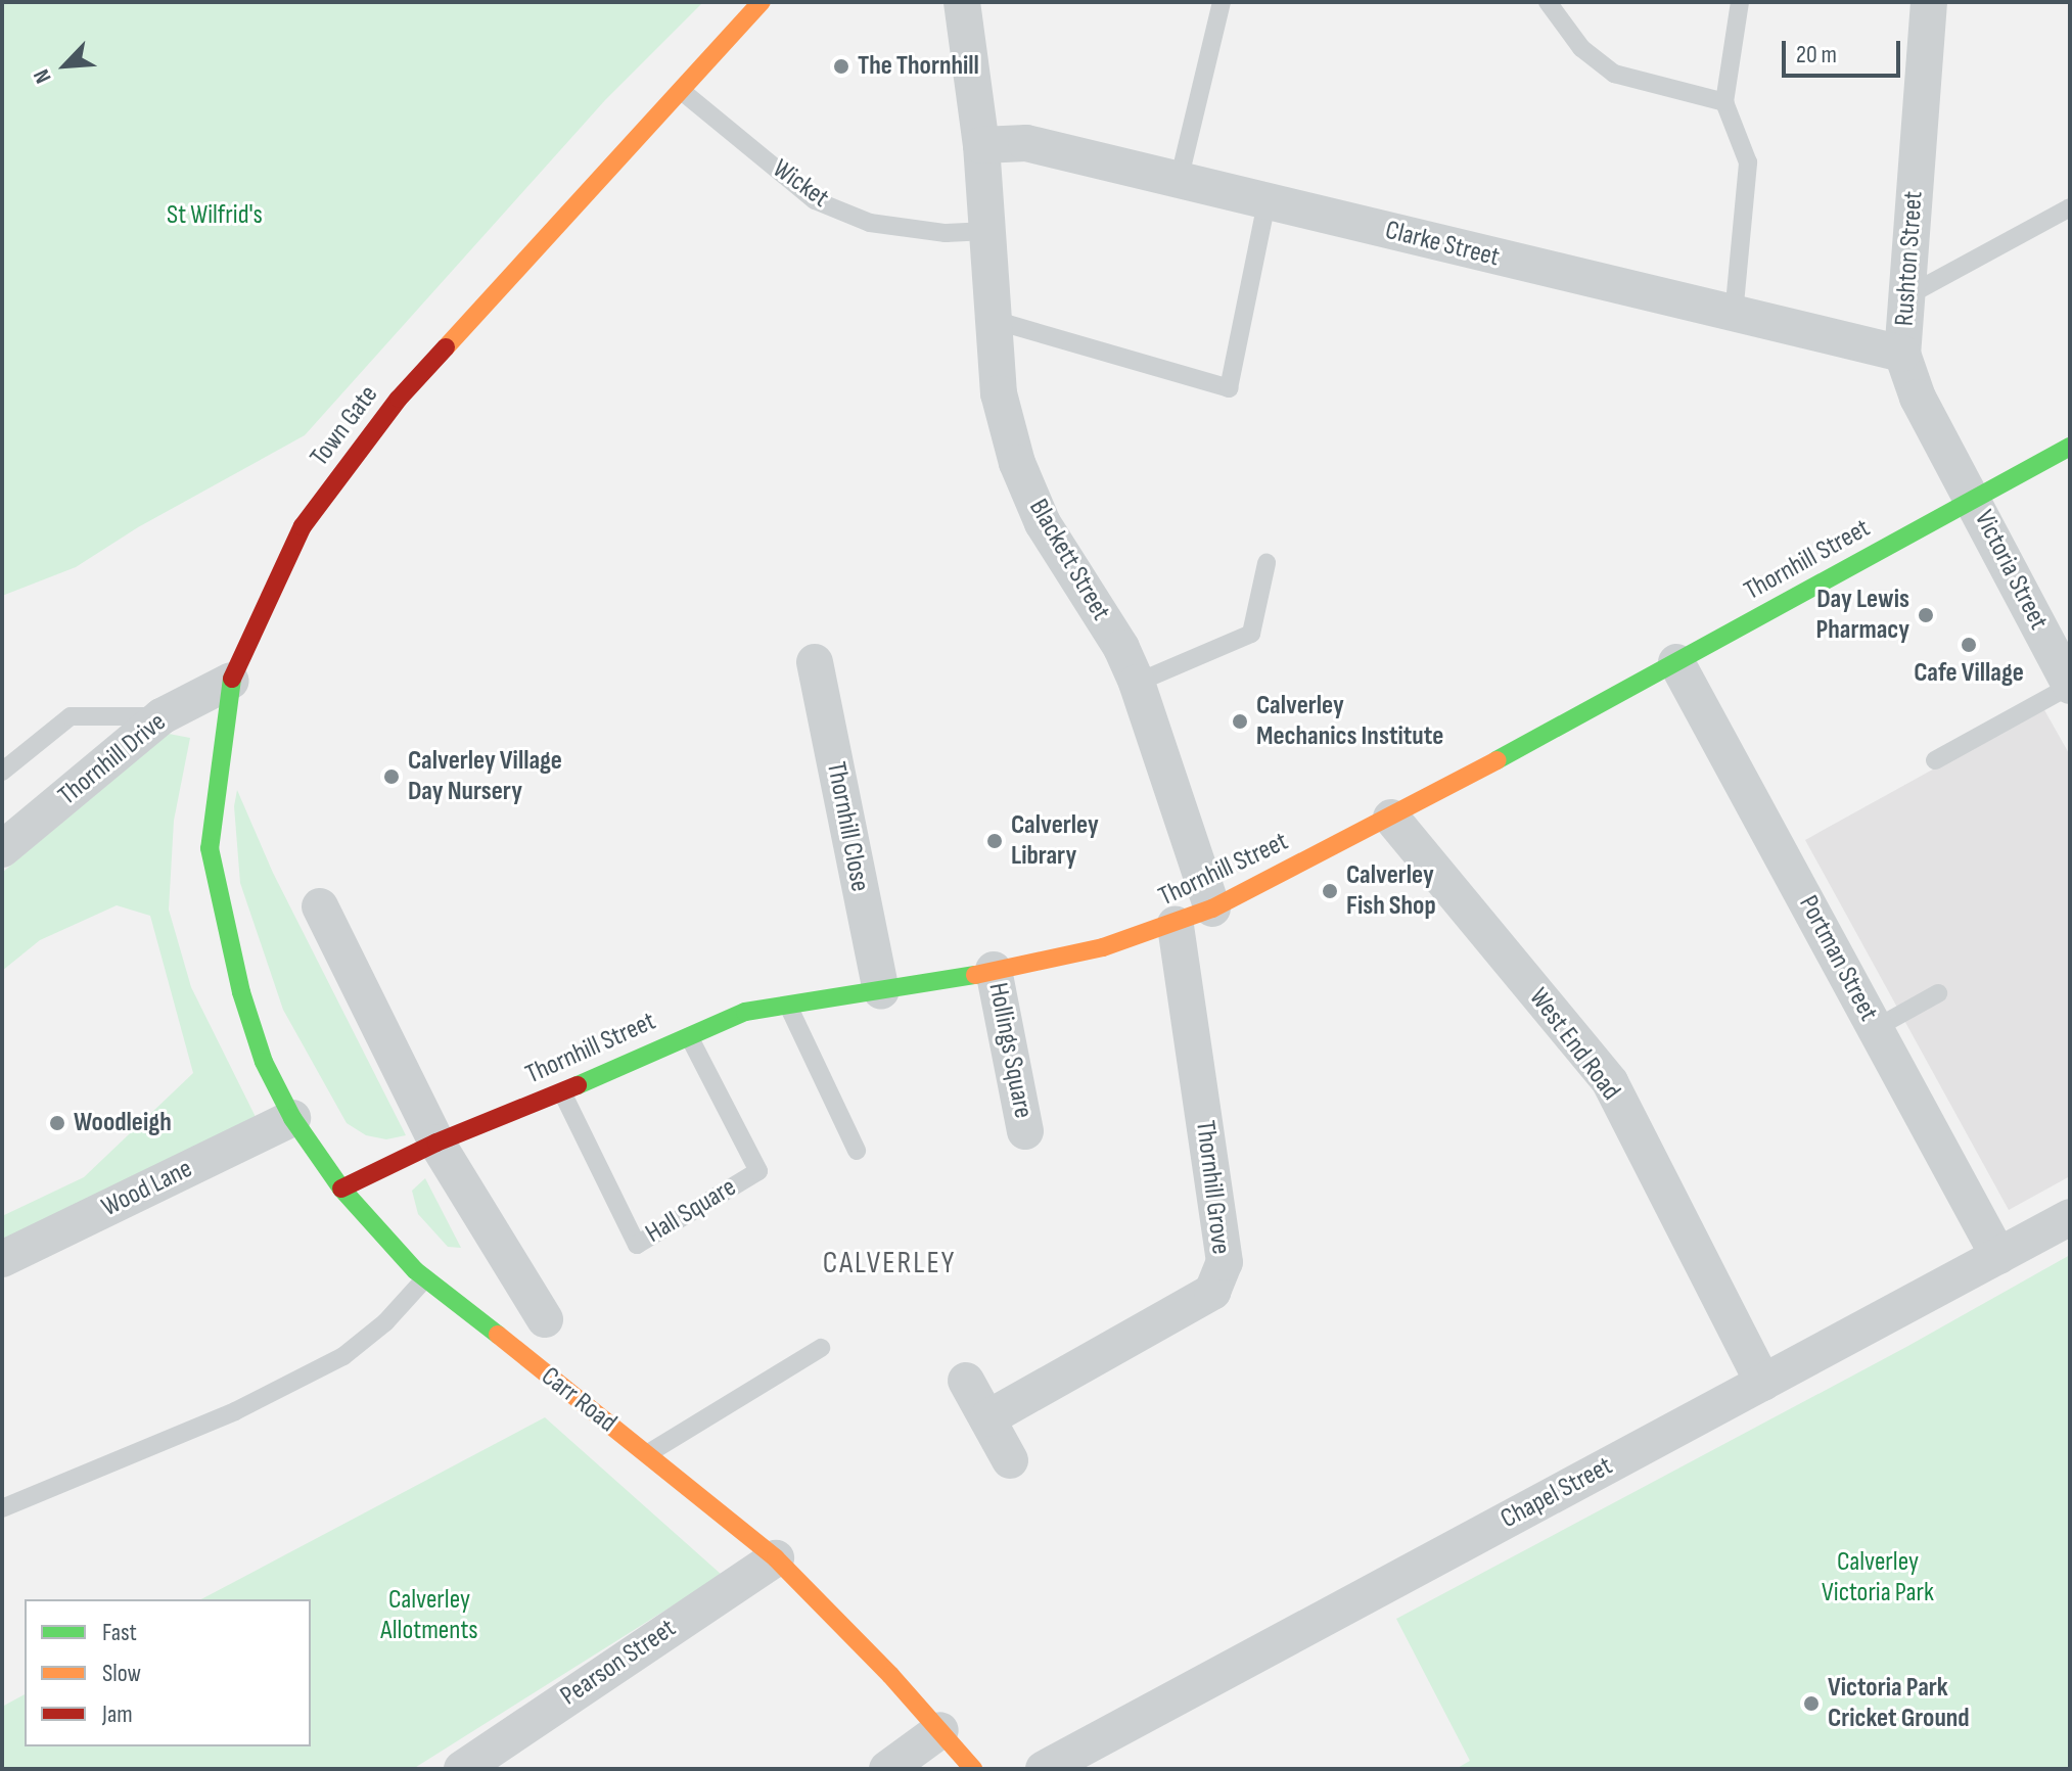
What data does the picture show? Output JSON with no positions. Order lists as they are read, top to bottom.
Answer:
{
  "streets": {
    "main road": ["Town Gate", "Thornhill Street", "Carr Road"],
    "street": [
      "Clarke Street",
      "Rushton Street",
      "Blackett Street",
      "Victoria Street",
      "Thornhill Drive",
      "Thornhill Close",
      "Portman Street",
      "West End Road",
      "Hollings Square",
      "Thornhill Grove",
      "Wood Lane",
      "Chapel Street",
      "Pearson Street"
    ],
    "lane": ["Wicket", "Hall Square"]
  },
  "crossings": [
    ["Wicket", "Town Gate"],
    ["Wicket", "Blackett Street"],
    ["Clarke Street", "Rushton Street"],
    ["Clarke Street", "Blackett Street"],
    ["Rushton Street", "Thornhill Street"],
    ["Rushton Street", "Victoria Street"],
    ["Town Gate", "Thornhill Drive"],
    ["Town Gate", "Carr Road"],
    ["Blackett Street", "Thornhill Street"],
    ["Thornhill Street", "Victoria Street"],
    ["Thornhill Street", "Thornhill Close"],
    ["Thornhill Street", "Portman Street"],
    ["Thornhill Street", "West End Road"],
    ["Thornhill Street", "Hollings Square"],
    ["Thornhill Street", "Thornhill Grove"],
    ["Thornhill Street", "Hall Square"],
    ["Thornhill Street", "Carr Road"],
    ["Portman Street", "Chapel Street"],
    ["West End Road", "Chapel Street"],
    ["Wood Lane", "Carr Road"],
    ["Carr Road", "Pearson Street"]
  ],
  "districts": ["CALVERLEY"],
  "parks": ["St Wilfrid's", "Calverley Victoria Park", "Calverley Allotments"],
  "places": [
    "The Thornhill",
    "Day Lewis Pharmacy",
    "Cafe Village",
    "Calverley Mechanics Institute",
    "Calverley Village Day Nursery",
    "Calverley Library",
    "Calverley Fish Shop",
    "Woodleigh",
    "Victoria Park Cricket Ground"
  ],
  "legend": ["Fast", "Slow", "Jam"],
  "scale_bar": "20 m",
  "north": "bottom left"
}
